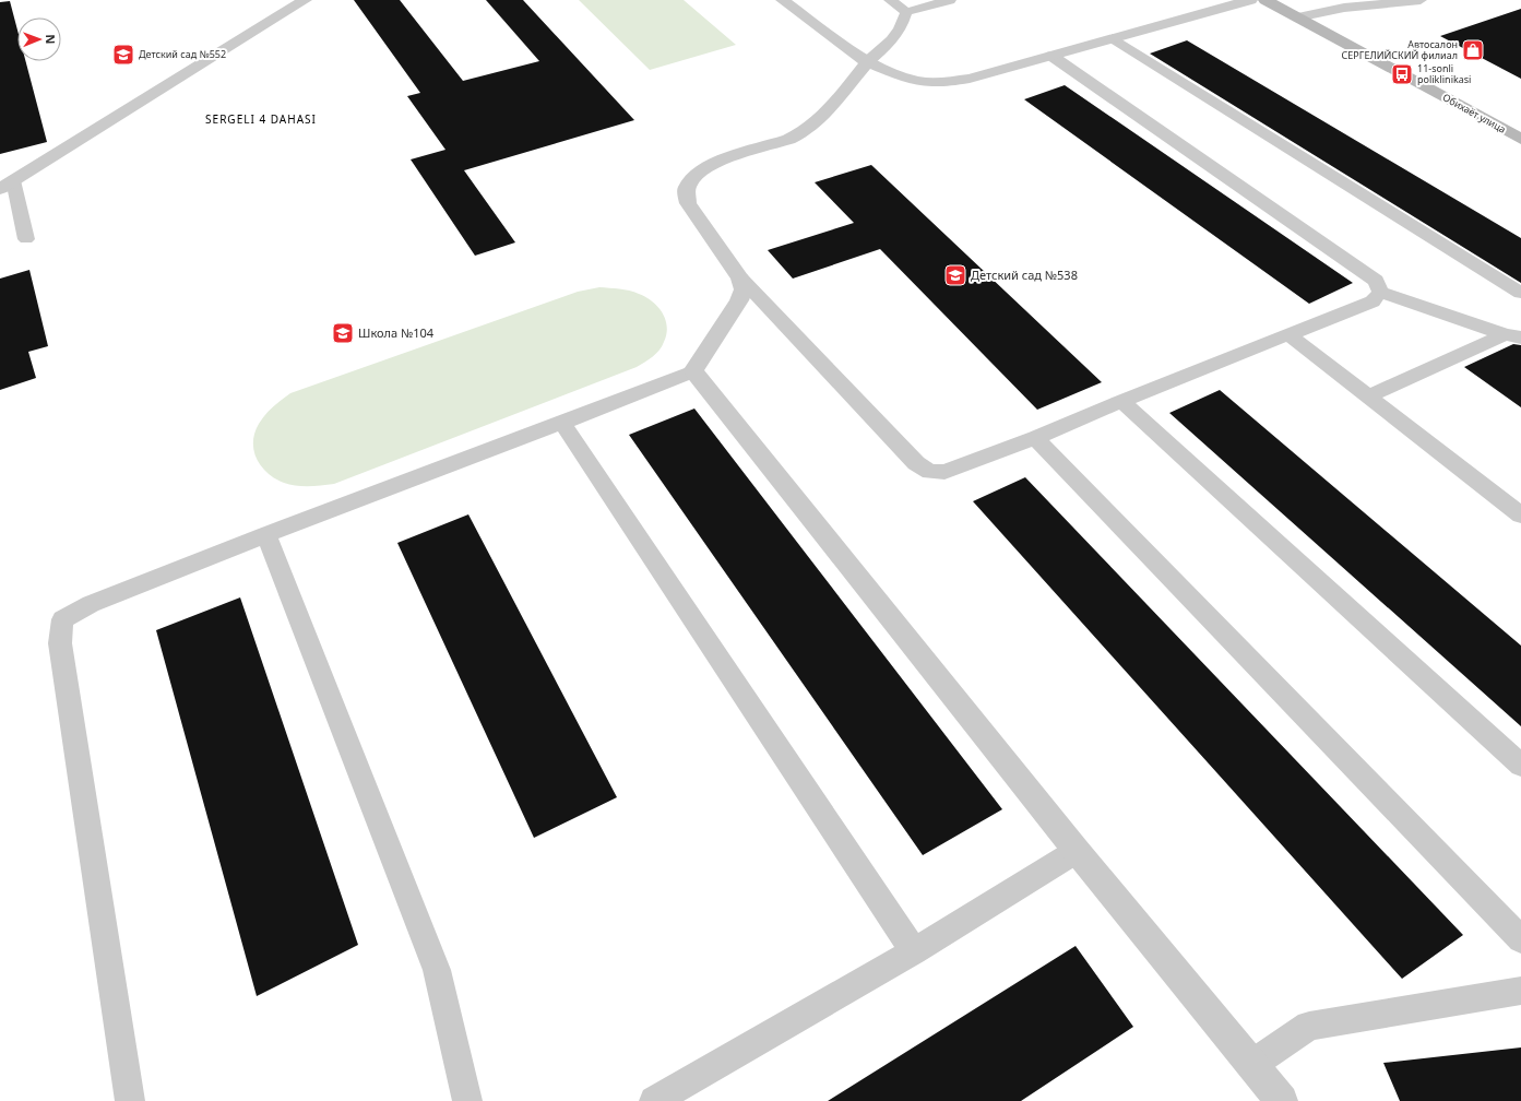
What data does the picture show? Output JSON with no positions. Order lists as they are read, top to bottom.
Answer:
{
  "streets": {
    "street": ["Обихаёт улица"]
  },
  "districts": ["SERGELI 4 DAHASI"],
  "places": {
    "shop": ["Автосалон СЕРГЕЛИЙСКИЙ филиал"],
    "school or university": ["Детский сад №552", "Детский сад №538", "Школа №104"],
    "bus stop": ["11-sonli poliklinikasi"]
  },
  "north": "right"
}
